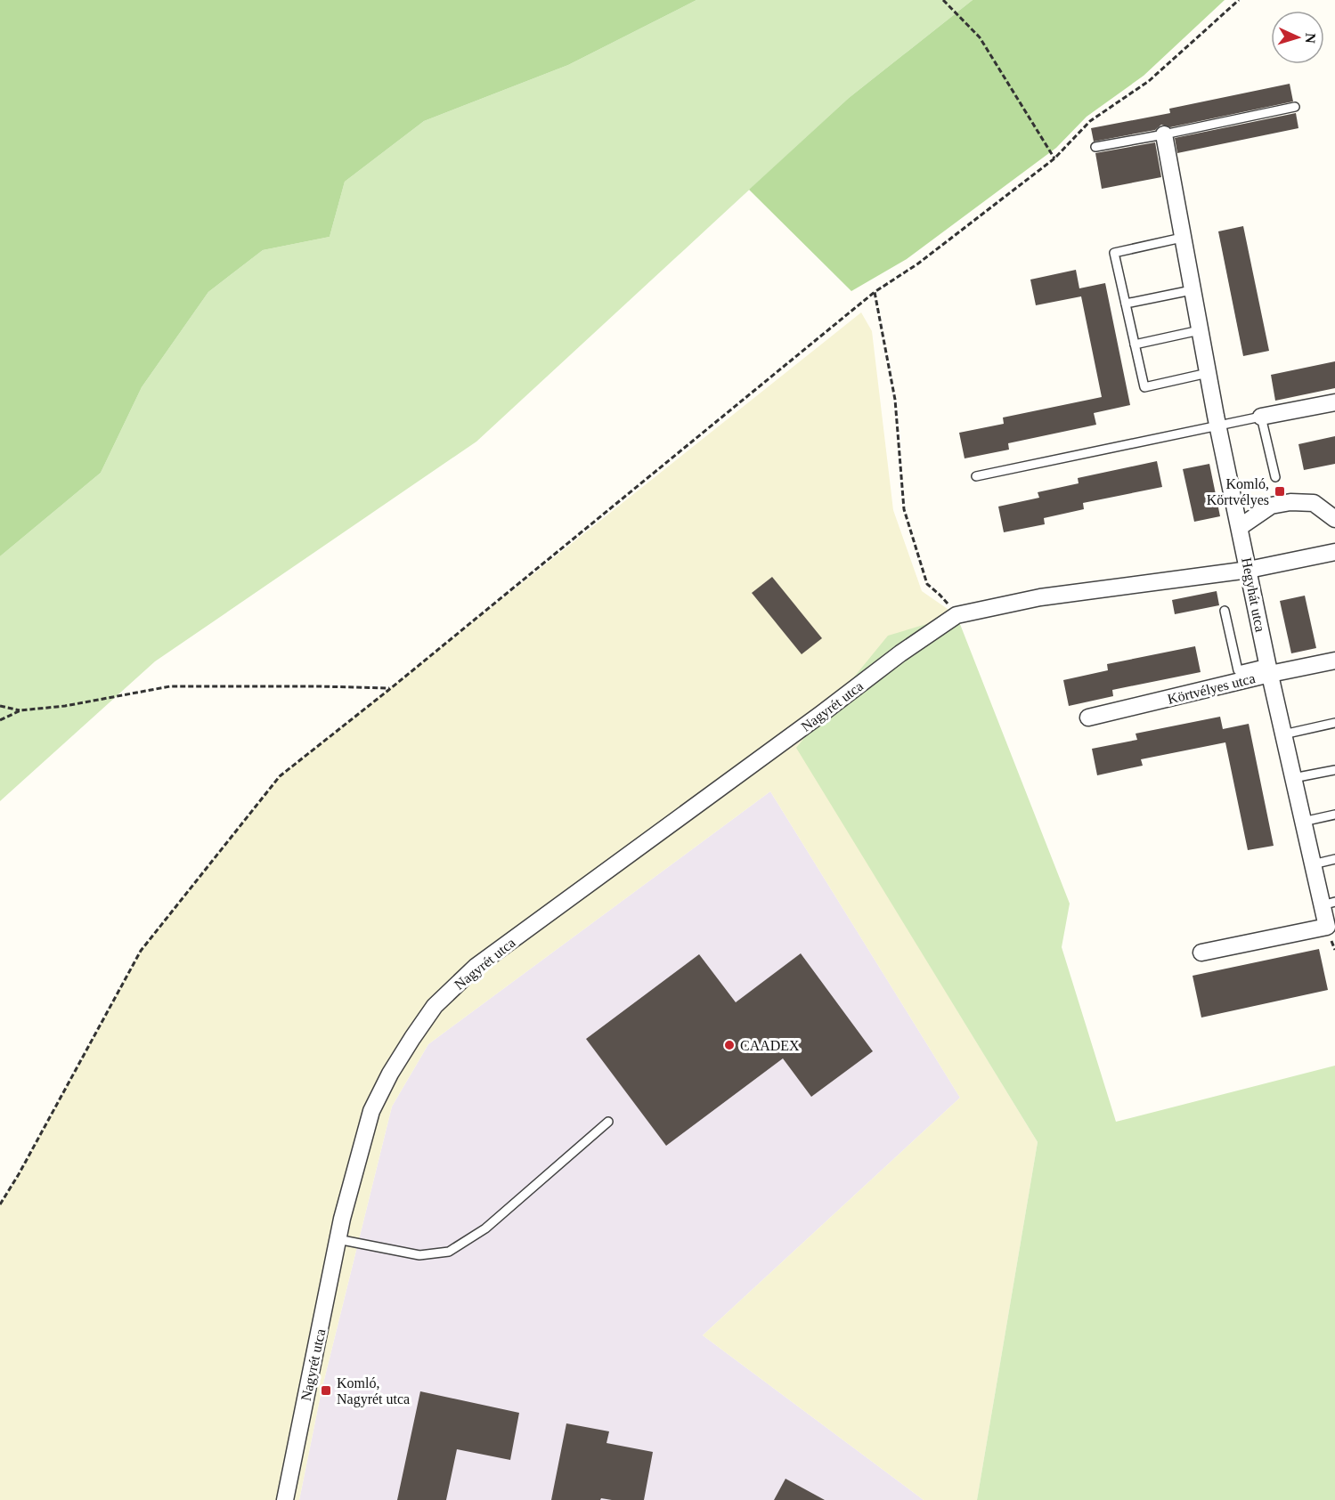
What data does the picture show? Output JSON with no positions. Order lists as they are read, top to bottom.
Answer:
{
  "streets": {
    "street": ["Hegyhát utca", "Körtvélyes utca", "Nagyrét utca"]
  },
  "crossings": [
    ["Hegyhát utca", "Körtvélyes utca"]
  ],
  "places": {
    "transit": ["Komló, Körtvélyes", "Komló, Nagyrét utca"],
    "other": ["CAADEX"]
  },
  "north": "right"
}
